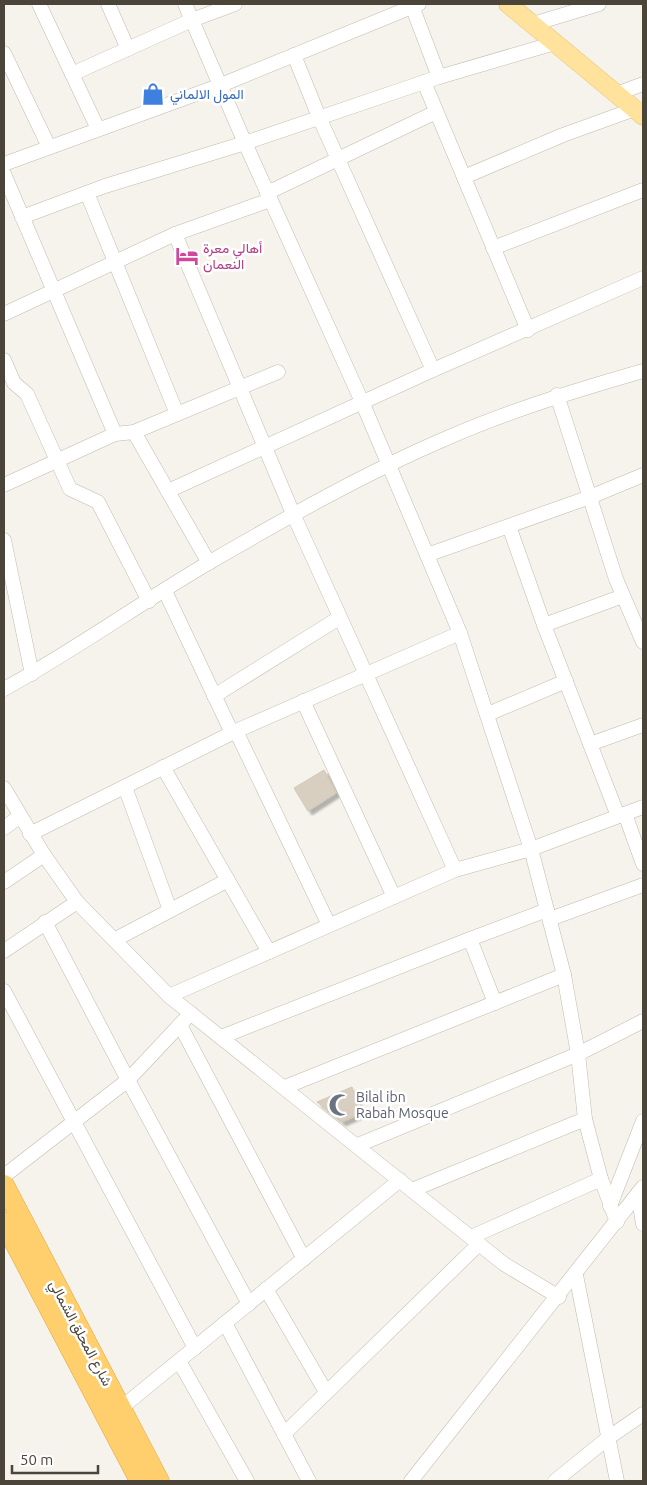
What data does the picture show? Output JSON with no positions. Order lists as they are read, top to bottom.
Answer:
{
  "streets": {
    "highway": ["شارع المحلق الشمالي"]
  },
  "places": {
    "shop": ["المول الالماني"],
    "hotel": ["أهالي معرة النعمان"],
    "mosque": ["Bilal ibn Rabah Mosque"]
  },
  "scale_bar": "50 m"
}
